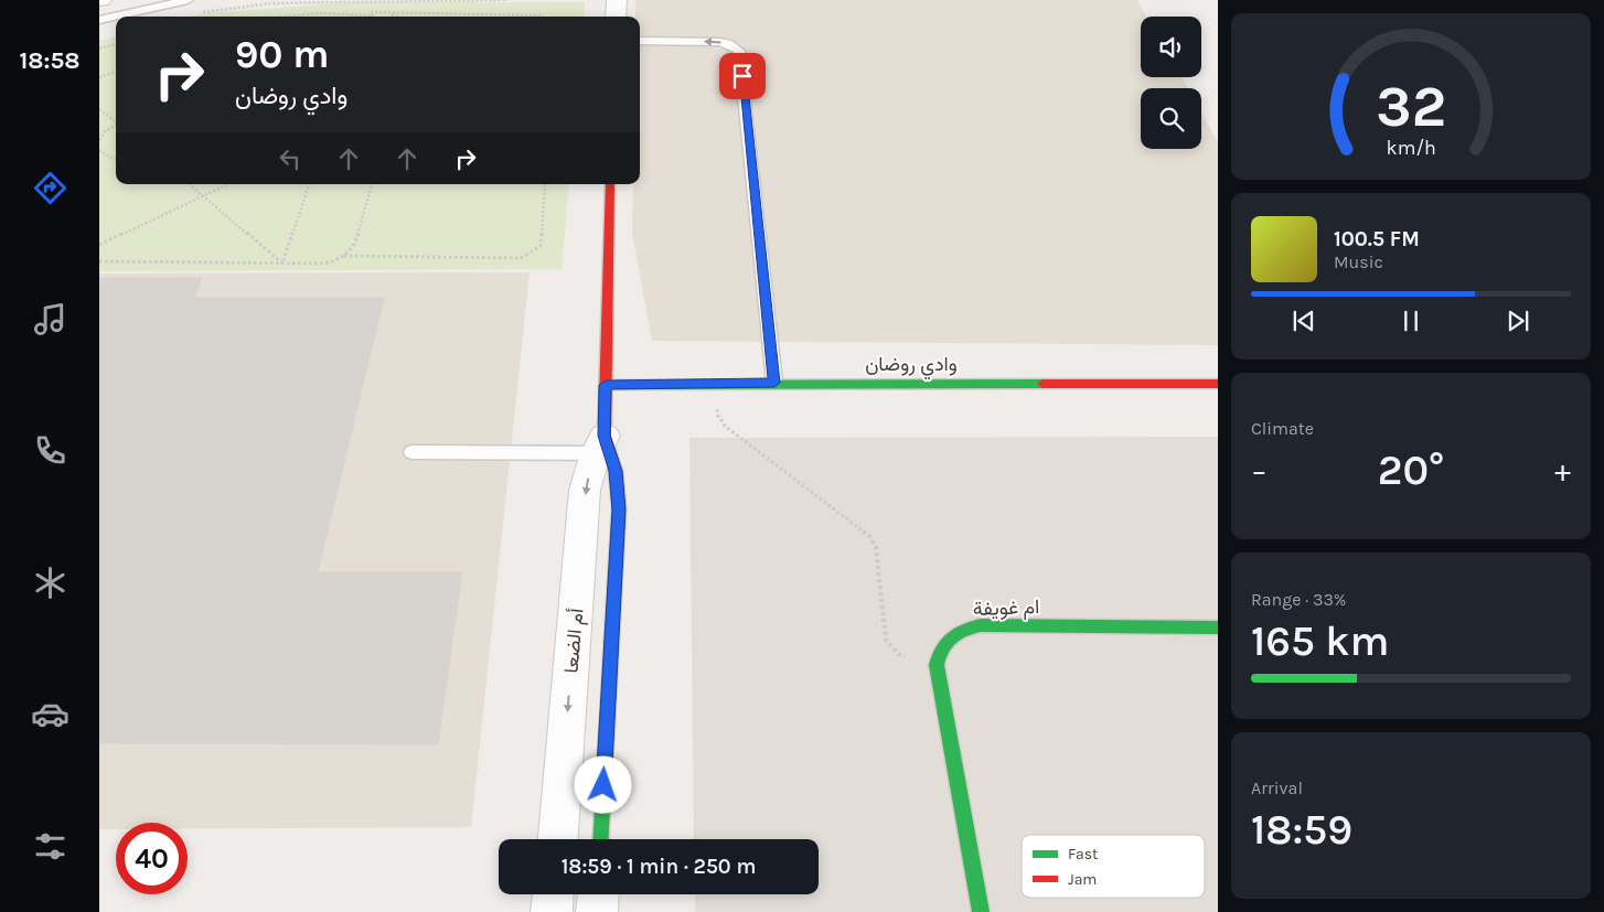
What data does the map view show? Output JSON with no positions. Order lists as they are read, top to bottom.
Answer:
{
  "streets": {
    "street": ["وادي روضان", "ام غويفة", "أم الضعا"]
  },
  "crossings": [
    ["وادي روضان", "أم الضعا"]
  ],
  "legend": ["Fast", "Jam"],
  "page": {
    "tabs": "18:58",
    "turn": ["90 m", "وادي روضان"],
    "song": ["100.5 FM", "Music"],
    "tile": [
      "Climate",
      ["Range · 33%", "165 km"],
      ["Arrival", "18:59"]
    ],
    "heat": ["−", "20°", "+"],
    "limit": "40",
    "trip": "18:59 · 1 min · 250 m",
    "gauge": ["32", "km/h"]
  }
}
